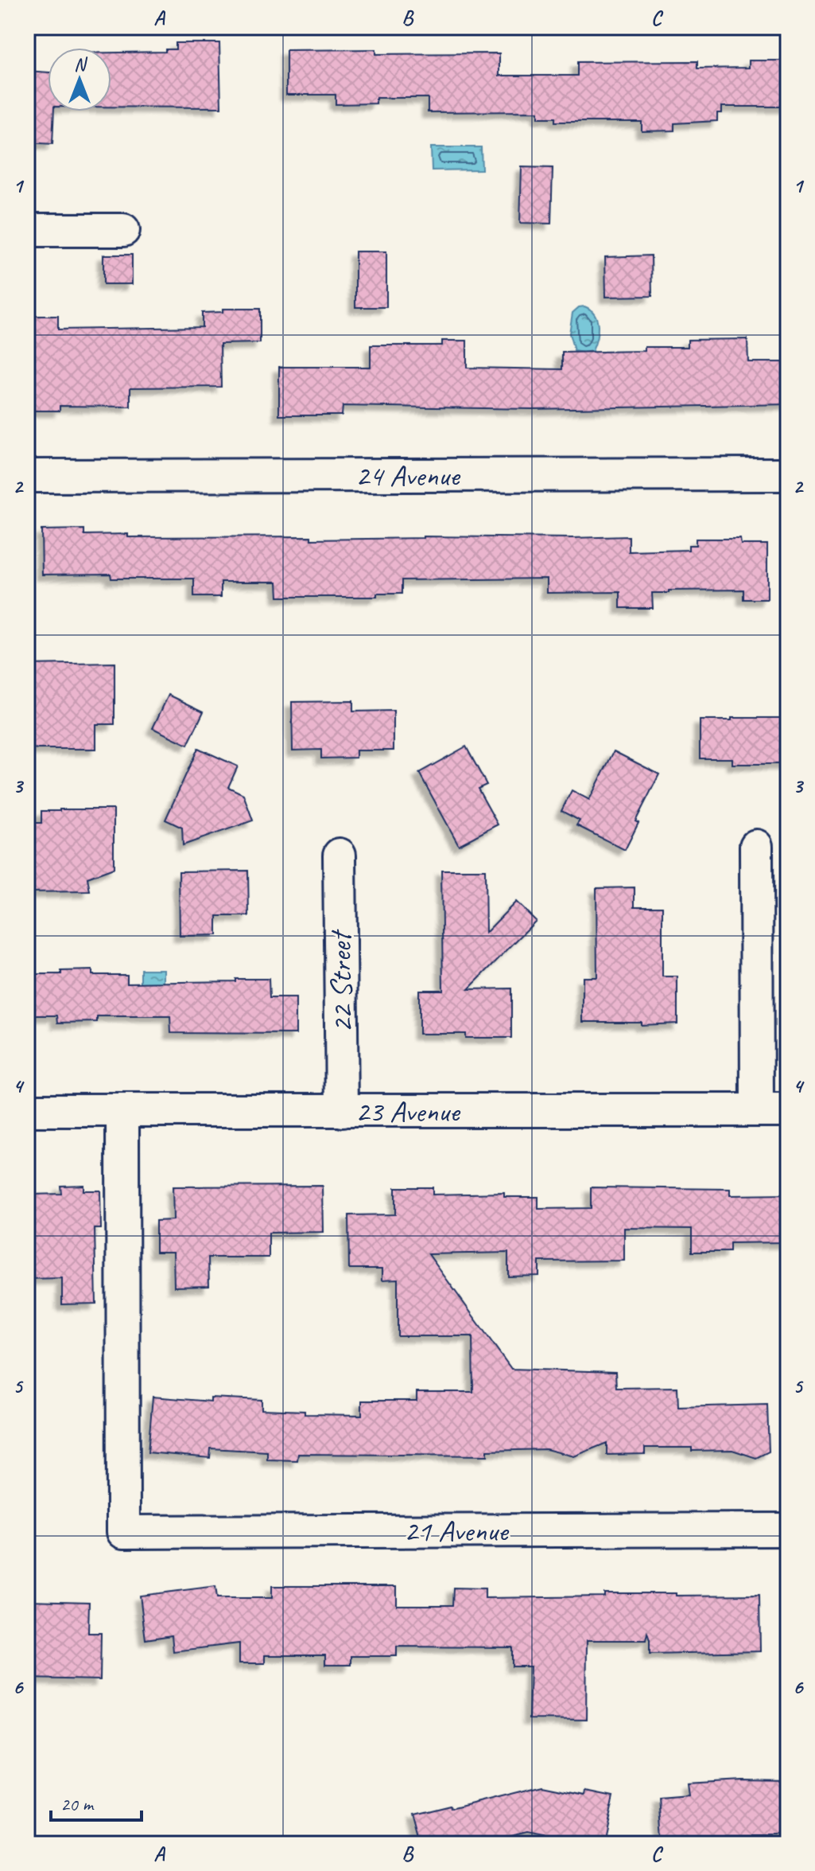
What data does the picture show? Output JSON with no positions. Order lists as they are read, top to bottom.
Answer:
{
  "streets": {
    "street": [
      "24 Avenue",
      "22 Street",
      "23 Avenue",
      "21 Avenue"
    ]
  },
  "crossings": [
    ["22 Street", "23 Avenue"],
    ["23 Avenue", "21 Avenue"]
  ],
  "scale_bar": "20 m",
  "north": "top",
  "grid": {
    "columns": ["A", "B", "C"],
    "rows": [
      "1",
      "2",
      "3",
      "4",
      "5",
      "6"
    ]
  }
}
